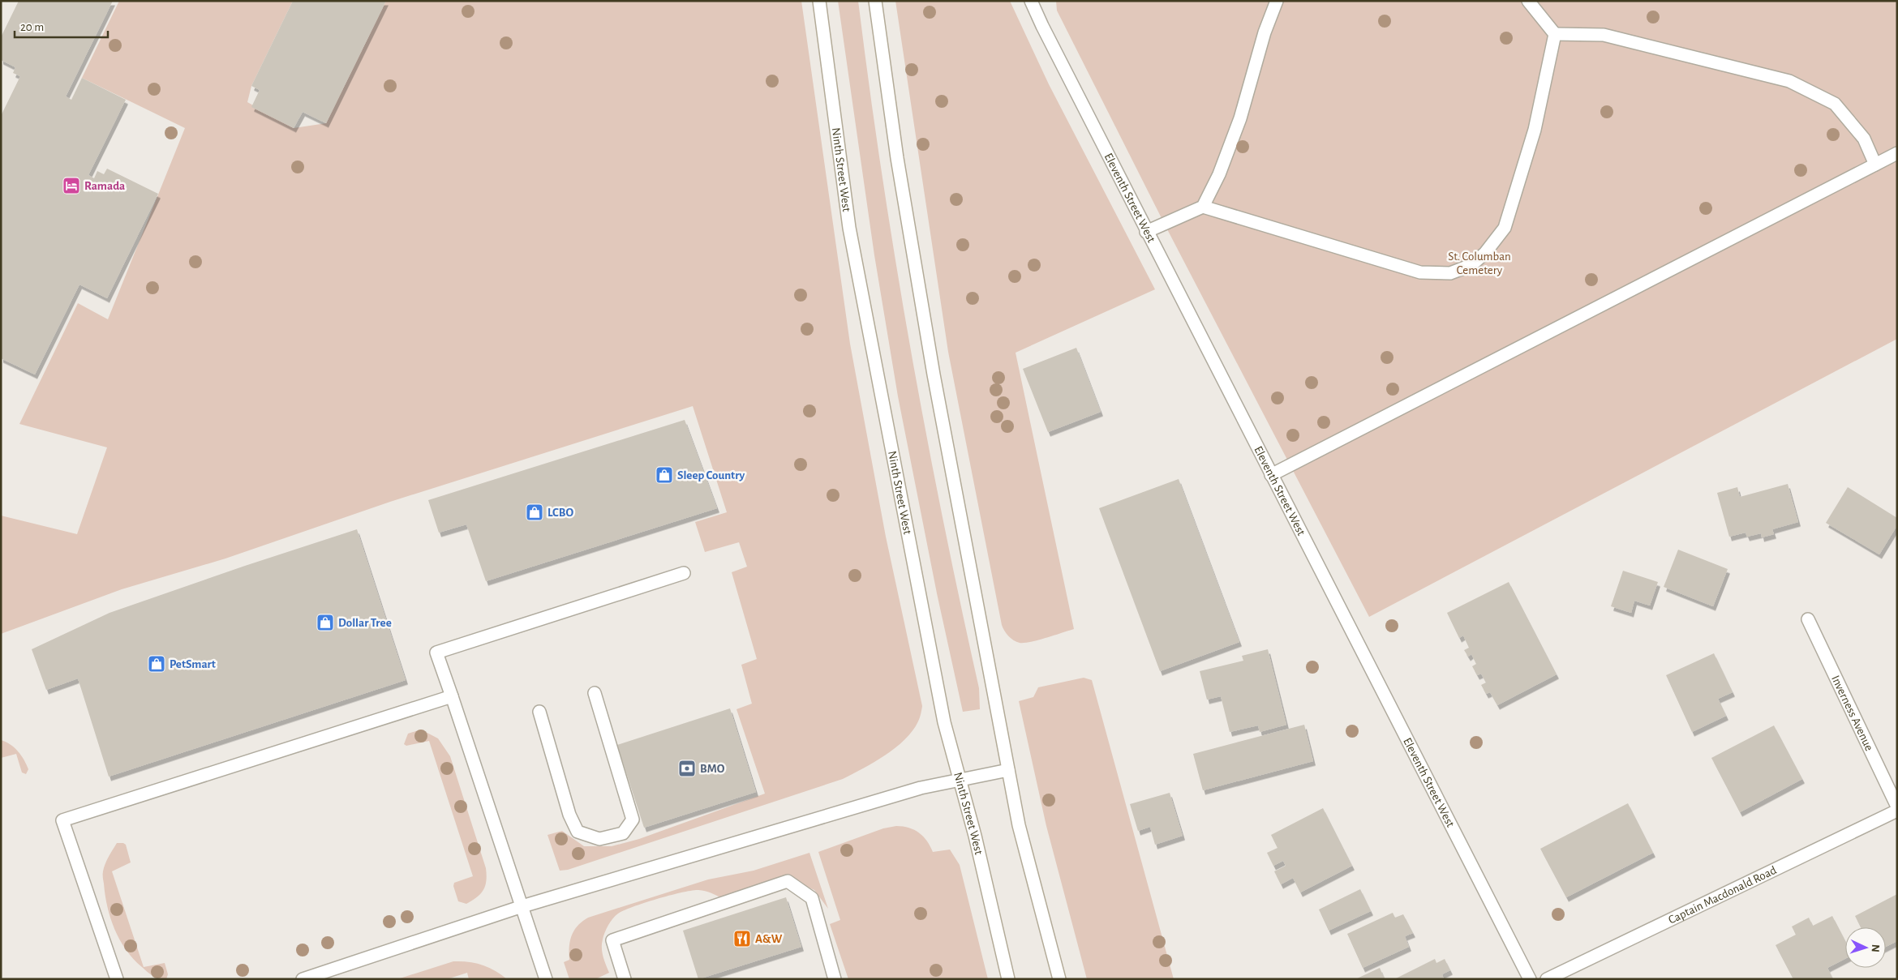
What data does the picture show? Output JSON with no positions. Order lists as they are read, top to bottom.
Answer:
{
  "streets": {
    "main road": [
      "Ninth Street West",
      "Eleventh Street West",
      "Inverness Avenue",
      "Captain Macdonald Road"
    ]
  },
  "parks": ["St. Columban Cemetery"],
  "places": {
    "hotel": ["Ramada"],
    "shop": [
      "Sleep Country",
      "LCBO",
      "Dollar Tree",
      "PetSmart"
    ],
    "bank": ["BMO"],
    "restaurant": ["A&W"]
  },
  "scale_bar": "20 m",
  "north": "right"
}
